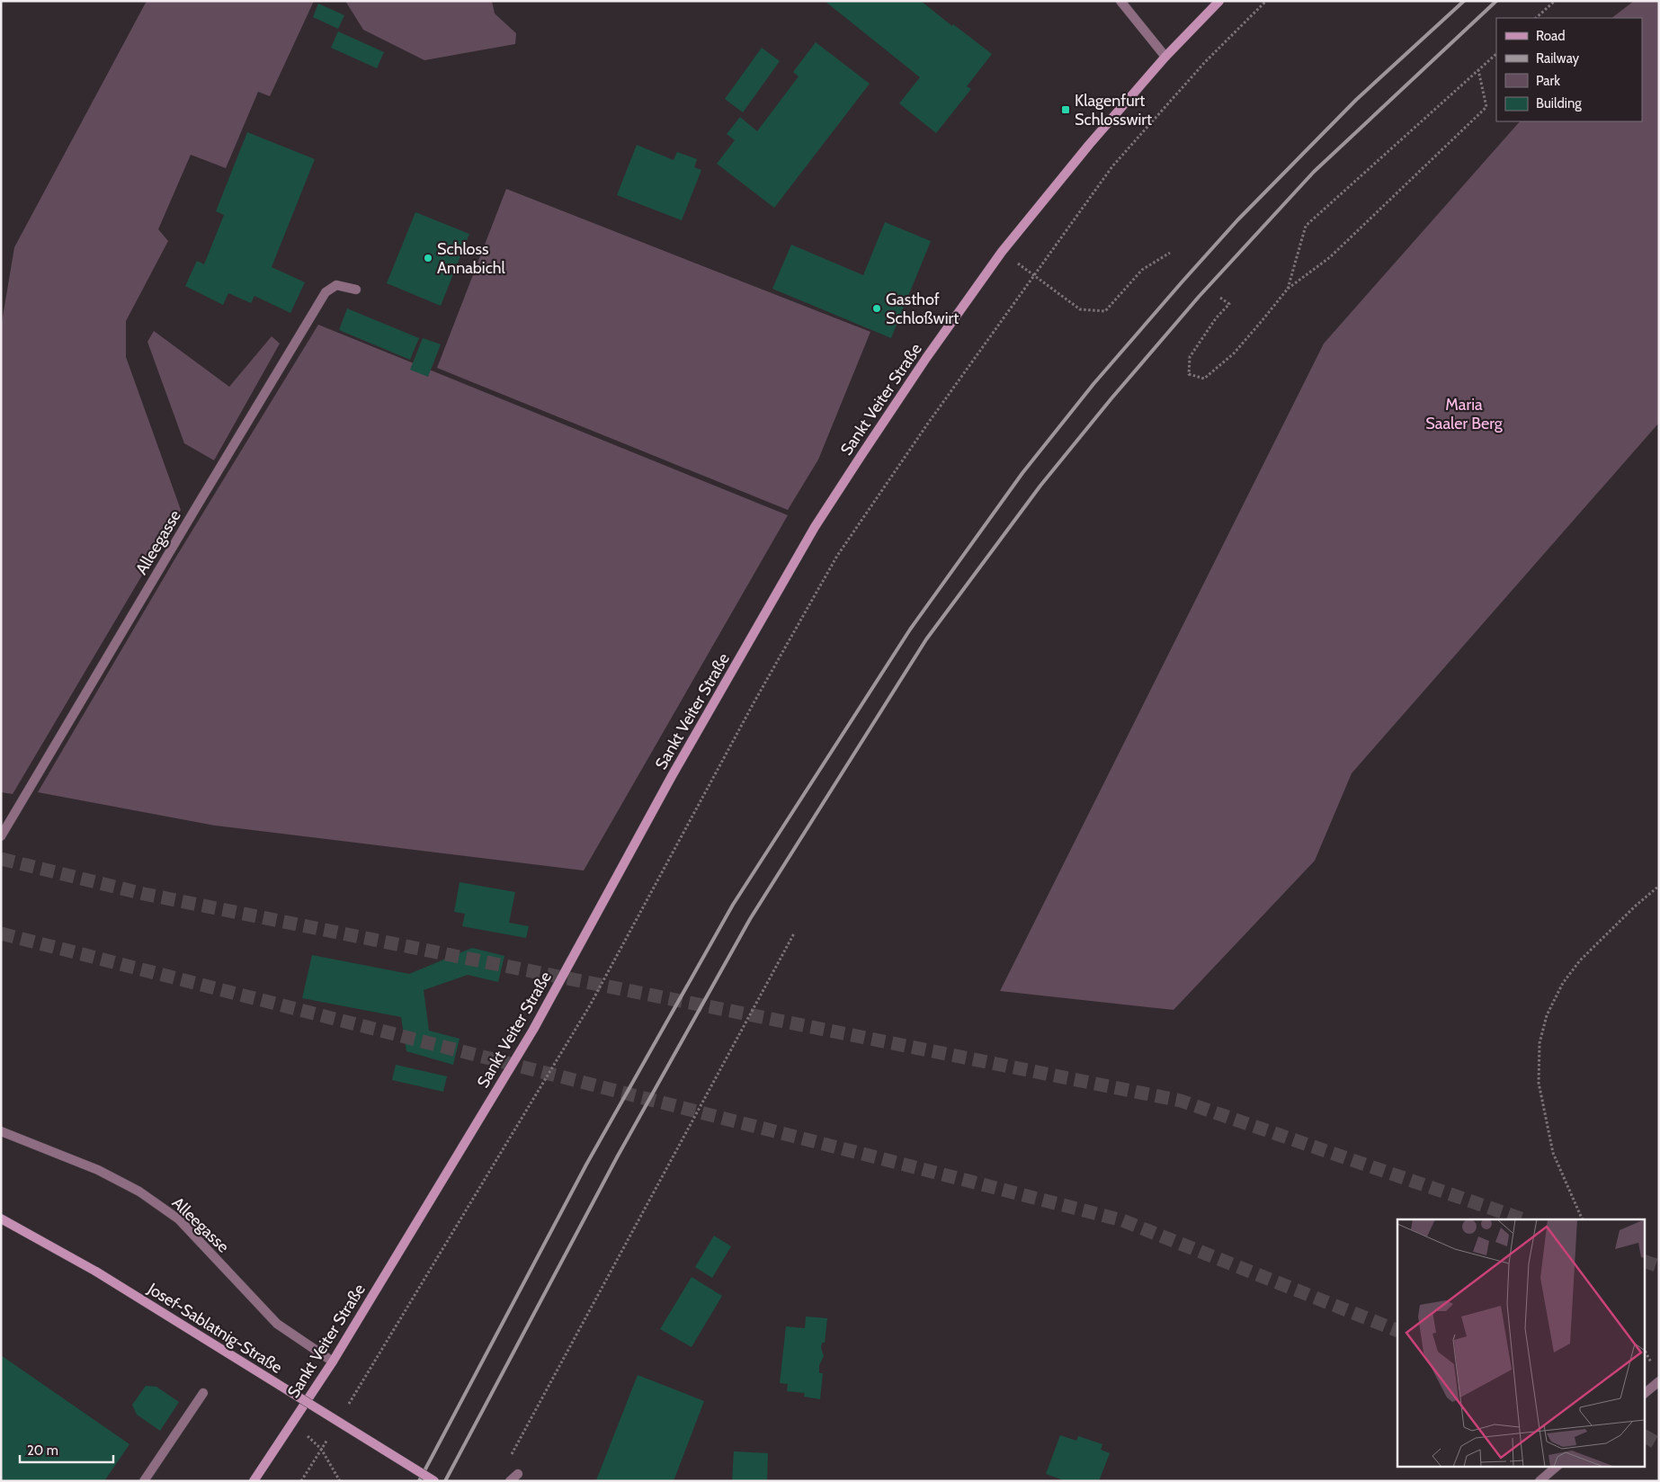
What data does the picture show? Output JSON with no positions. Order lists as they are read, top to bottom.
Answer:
{
  "streets": {
    "main road": ["Sankt Veiter Straße", "Josef-Sablatnig-Straße"],
    "street": ["Alleegasse"]
  },
  "crossings": [
    ["Sankt Veiter Straße", "Alleegasse"]
  ],
  "parks": ["Maria Saaler Berg"],
  "places": {
    "transit": ["Klagenfurt Schlosswirt"],
    "other": ["Schloss Annabichl", "Gasthof Schloßwirt"]
  },
  "legend": [
    "Road",
    "Railway",
    "Park",
    "Building"
  ],
  "scale_bar": "20 m"
}
